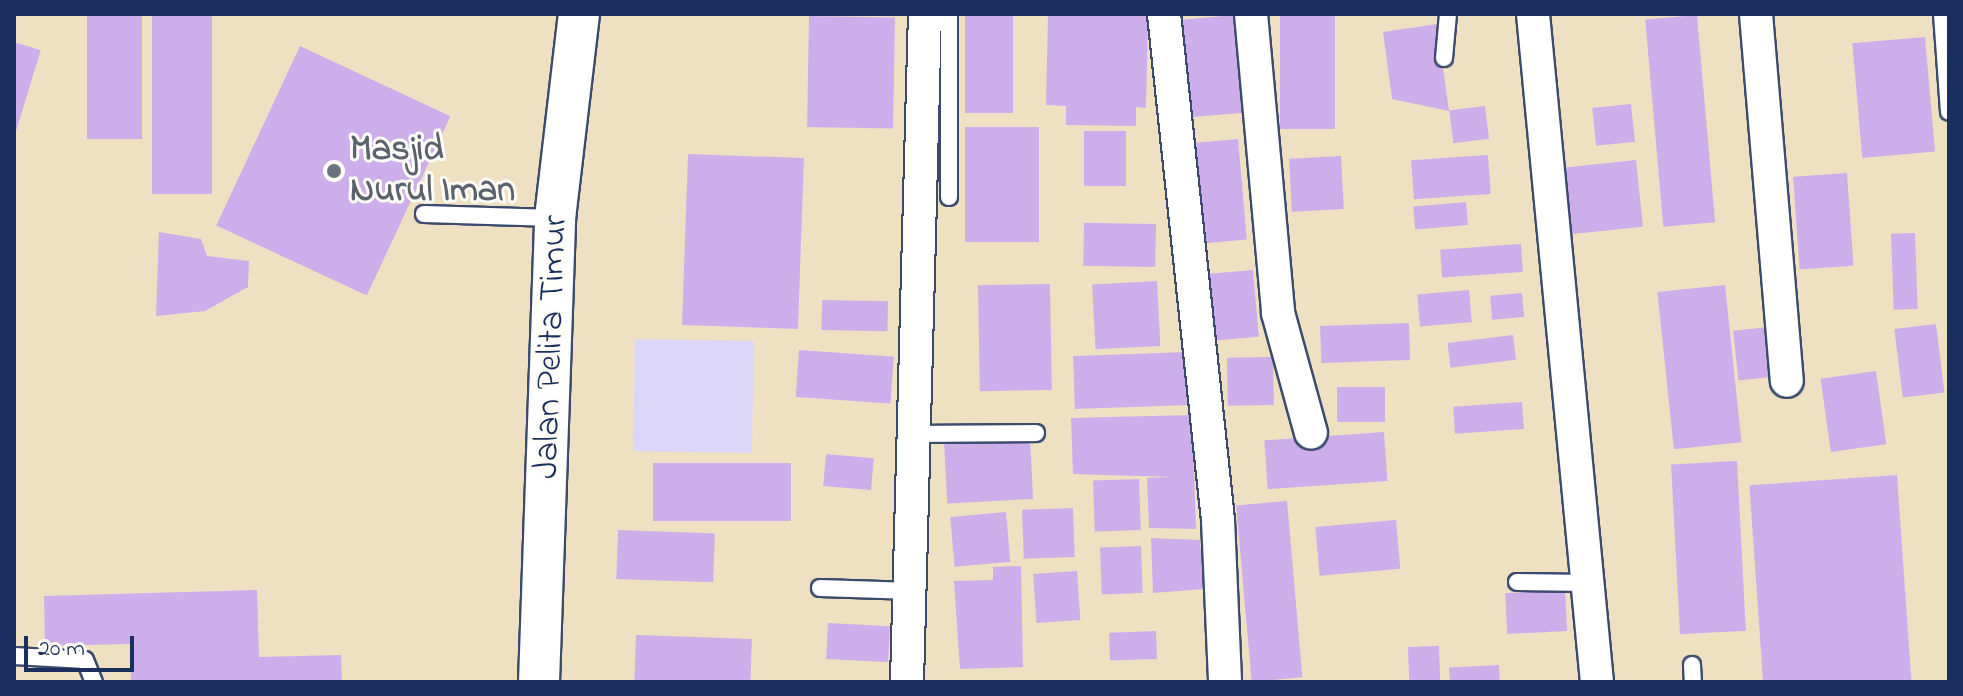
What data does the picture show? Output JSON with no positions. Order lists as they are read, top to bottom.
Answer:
{
  "streets": {
    "street": ["Jalan Pelita Timur"]
  },
  "places": ["Masjid Nurul Iman"],
  "scale_bar": "20 m"
}
